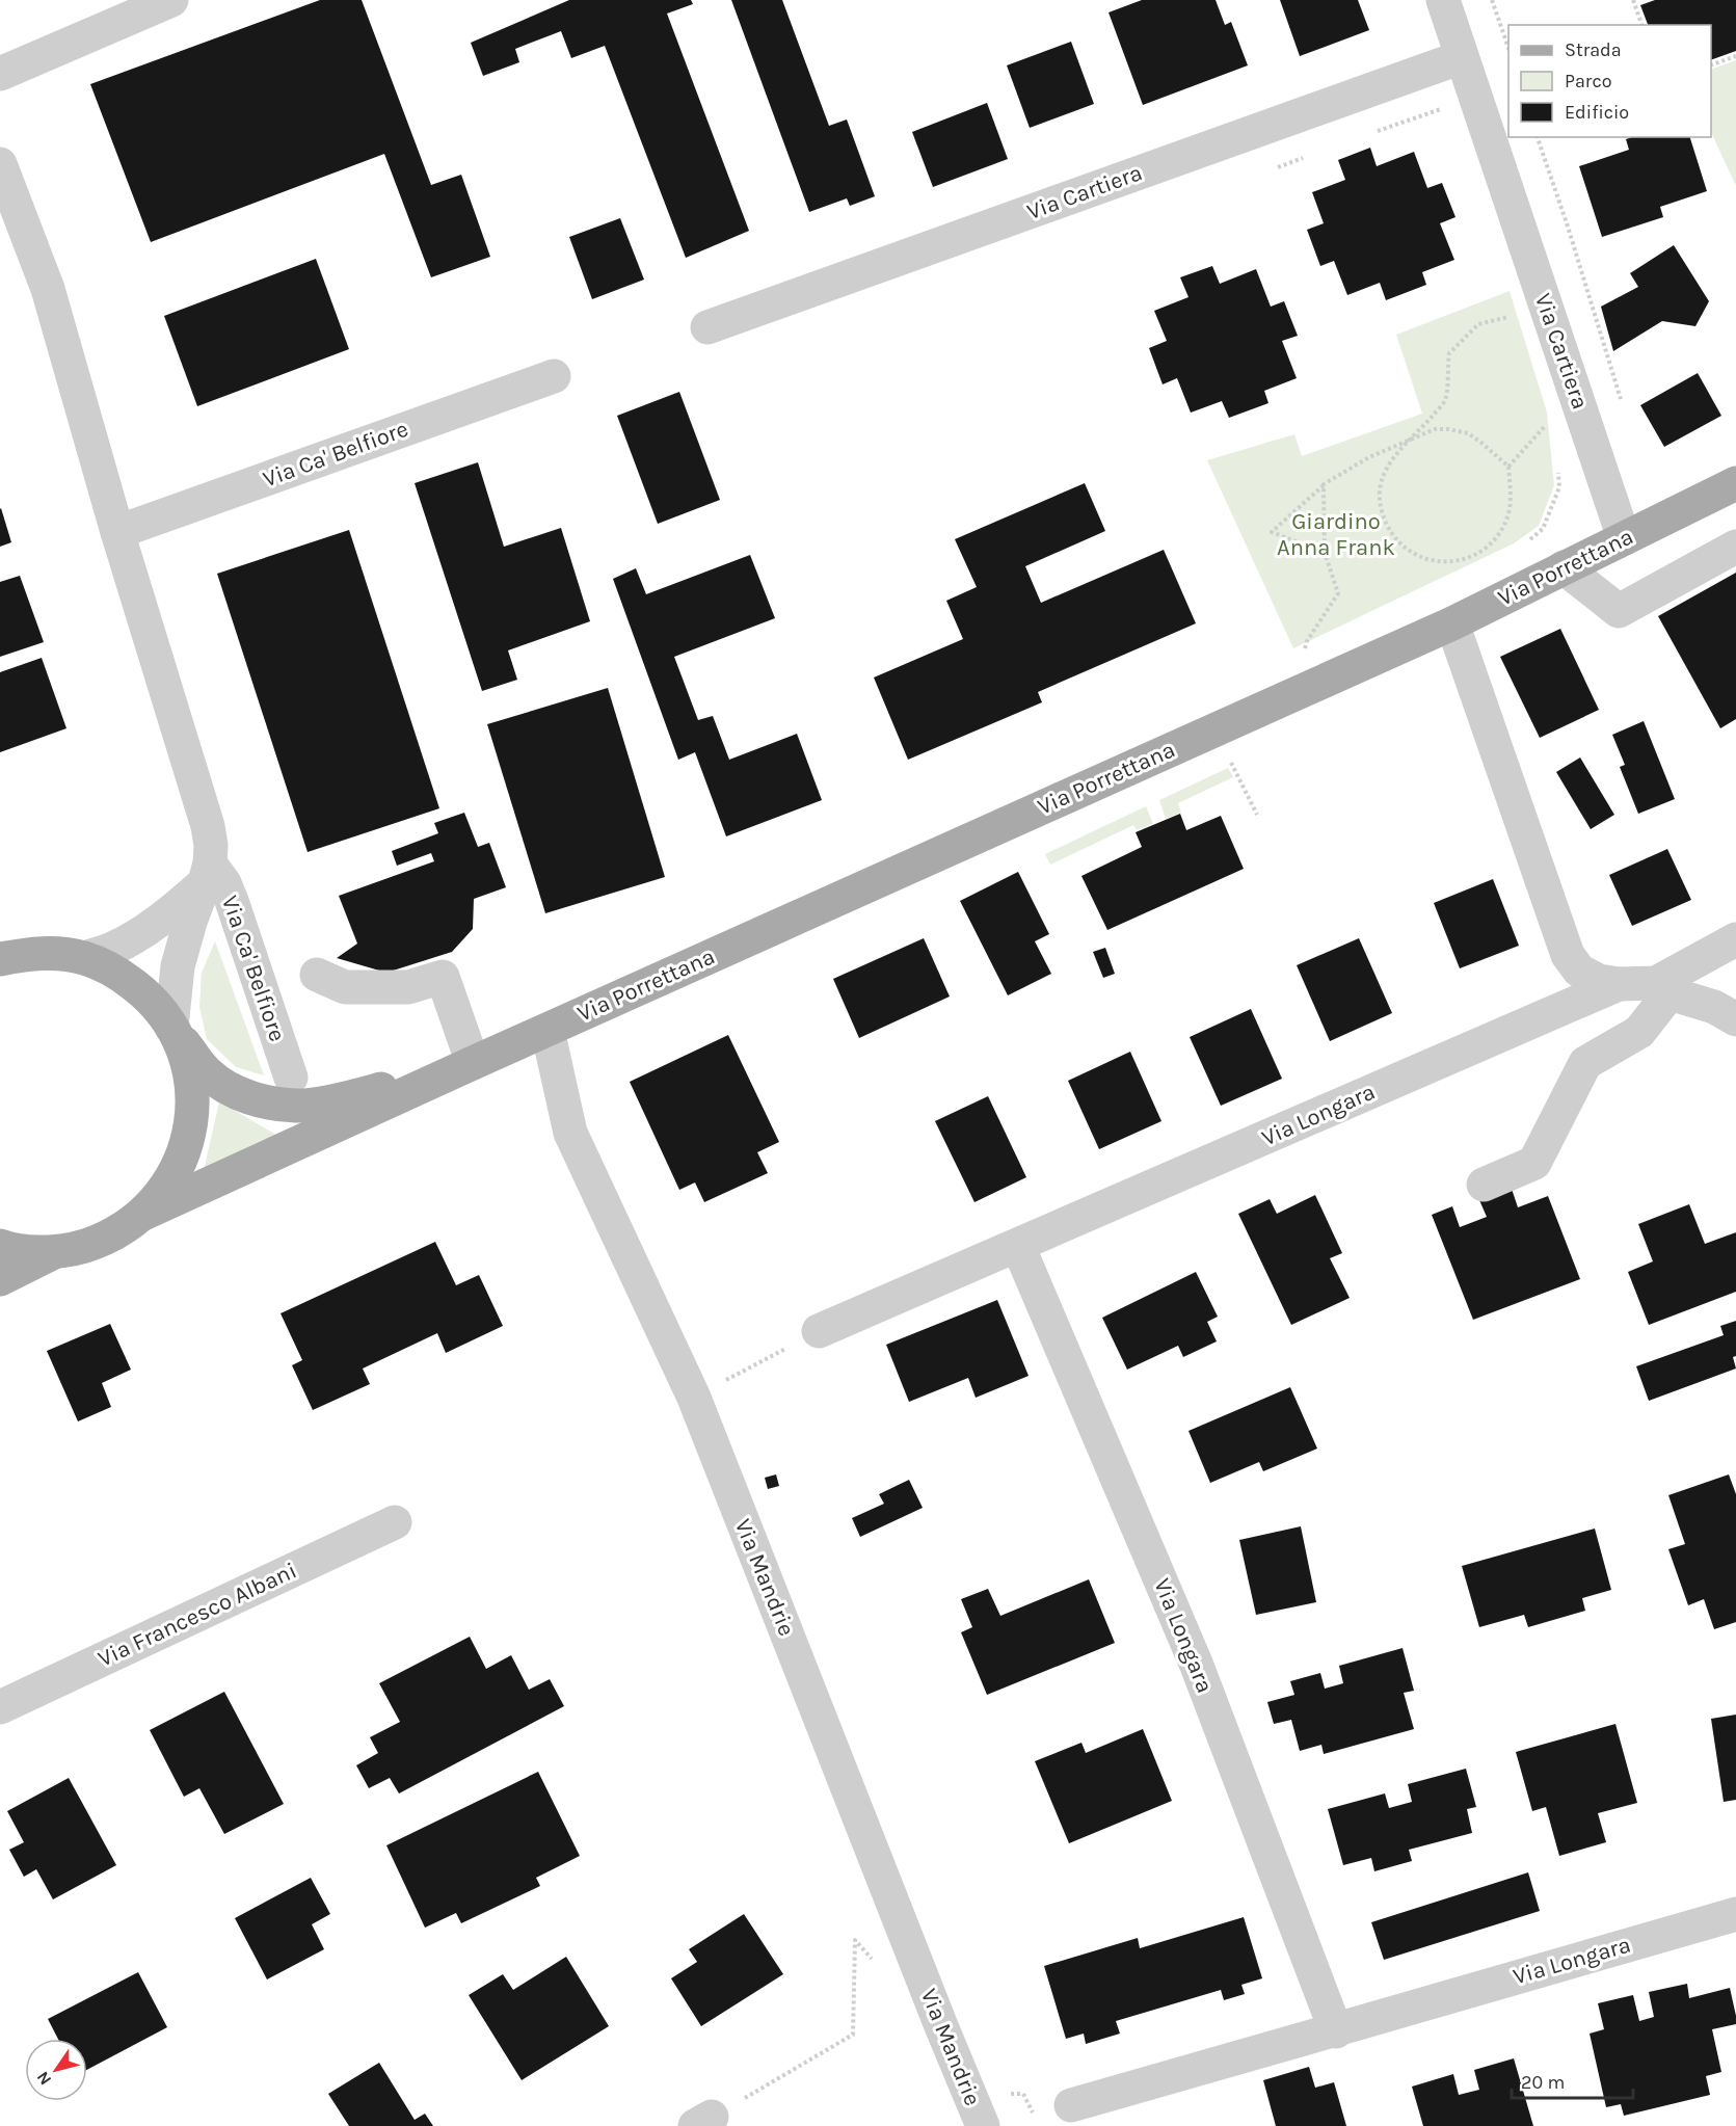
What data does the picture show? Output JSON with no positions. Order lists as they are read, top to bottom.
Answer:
{
  "streets": {
    "main road": ["Via Porrettana"],
    "street": [
      "Via Cartiera",
      "Via Ca' Belfiore",
      "Via Longara",
      "Via Mandrie",
      "Via Francesco Albani"
    ]
  },
  "crossings": [
    ["Via Cartiera", "Via Porrettana"],
    ["Via Ca' Belfiore", "Via Porrettana"],
    ["Via Porrettana", "Via Longara"],
    ["Via Porrettana", "Via Mandrie"]
  ],
  "parks": ["Giardino Anna Frank"],
  "legend": ["Strada", "Parco", "Edificio"],
  "scale_bar": "20 m",
  "north": "bottom left"
}
